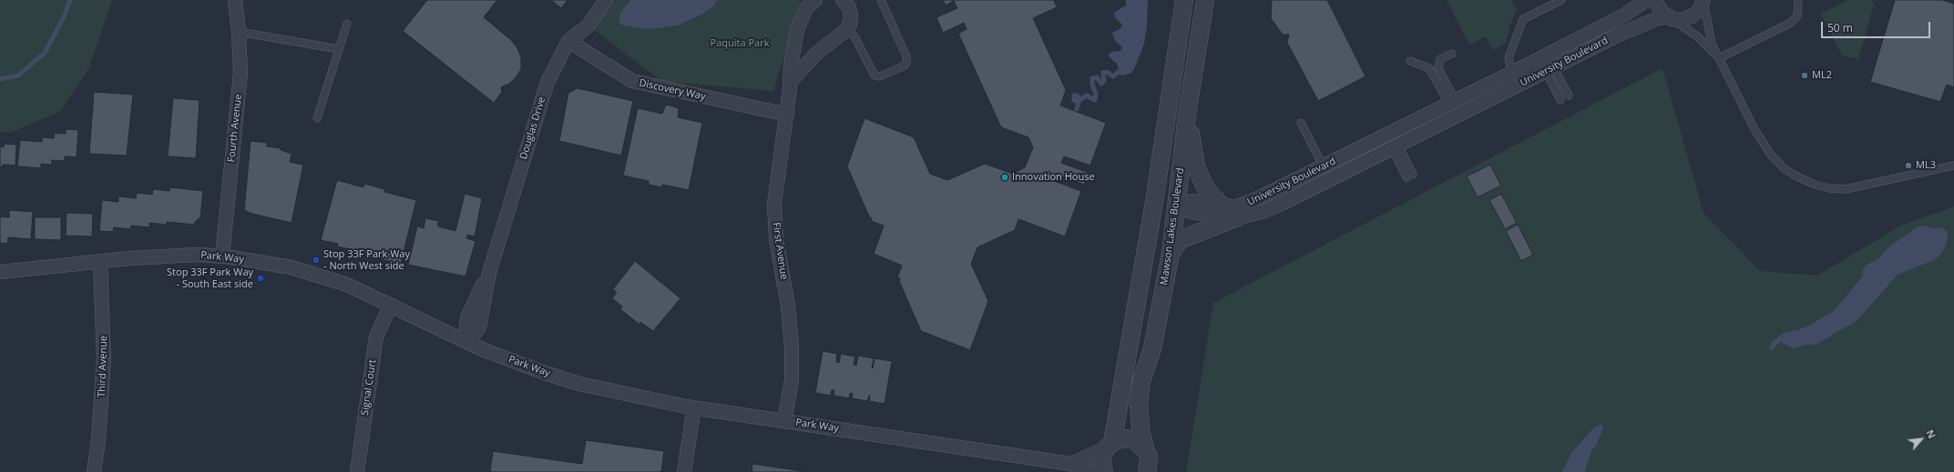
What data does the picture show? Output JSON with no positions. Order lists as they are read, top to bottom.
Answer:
{
  "streets": {
    "street": [
      "University Boulevard",
      "Discovery Way",
      "Fourth Avenue",
      "Douglas Drive",
      "Mawson Lakes Boulevard",
      "First Avenue",
      "Park Way",
      "Third Avenue",
      "Signal Court"
    ]
  },
  "crossings": [
    ["University Boulevard", "Mawson Lakes Boulevard"],
    ["Discovery Way", "Douglas Drive"],
    ["Discovery Way", "First Avenue"],
    ["Fourth Avenue", "Park Way"],
    ["Douglas Drive", "Park Way"],
    ["First Avenue", "Park Way"],
    ["Park Way", "Third Avenue"],
    ["Park Way", "Signal Court"]
  ],
  "parks": ["Paquita Park"],
  "places": [
    "ML2",
    "ML3",
    "Innovation House",
    "Stop 33F Park Way - North West side",
    "Stop 33F Park Way - South East side"
  ],
  "scale_bar": "50 m",
  "north": "top right"
}
